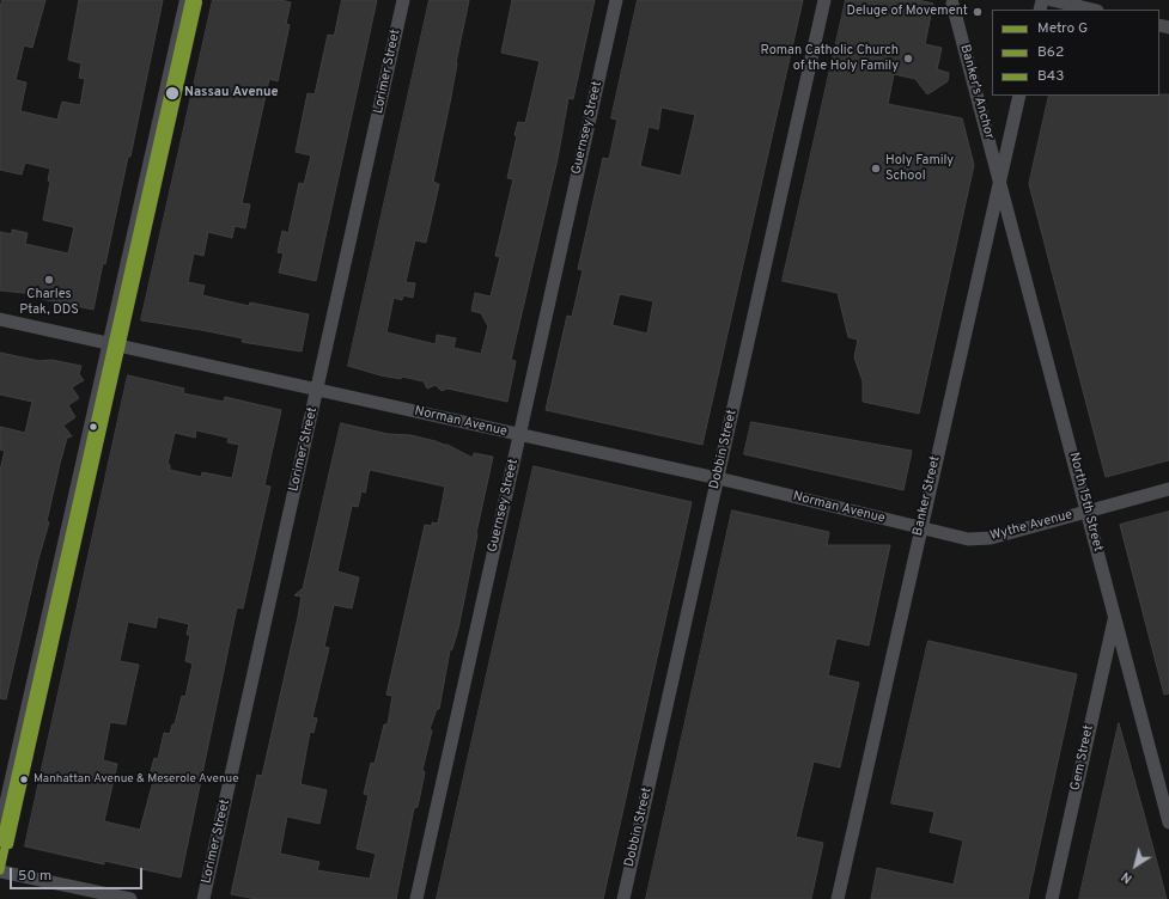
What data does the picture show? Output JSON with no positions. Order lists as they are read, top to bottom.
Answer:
{
  "streets": {
    "street": [
      "Lorimer Street",
      "Banker's Anchor",
      "Guernsey Street",
      "Norman Avenue",
      "Dobbin Street",
      "Banker Street",
      "North 15th Street",
      "Wythe Avenue",
      "Gem Street"
    ]
  },
  "crossings": [
    ["Lorimer Street", "Norman Avenue"],
    ["Banker's Anchor", "Banker Street"],
    ["Banker's Anchor", "North 15th Street"],
    ["Guernsey Street", "Norman Avenue"],
    ["Norman Avenue", "Dobbin Street"],
    ["Norman Avenue", "Banker Street"],
    ["Norman Avenue", "Wythe Avenue"],
    ["Banker Street", "North 15th Street"],
    ["Banker Street", "Wythe Avenue"],
    ["North 15th Street", "Wythe Avenue"],
    ["North 15th Street", "Gem Street"]
  ],
  "places": [
    "Deluge of Movement",
    "Roman Catholic Church of the Holy Family",
    "Nassau Avenue",
    "Holy Family School",
    "Charles Ptak, DDS",
    "Manhattan Avenue & Meserole Avenue"
  ],
  "lines": ["metro line G", "transit line B62", "transit line B43"],
  "legend": ["Metro G", "B62", "B43"],
  "scale_bar": "50 m",
  "north": "bottom left"
}
